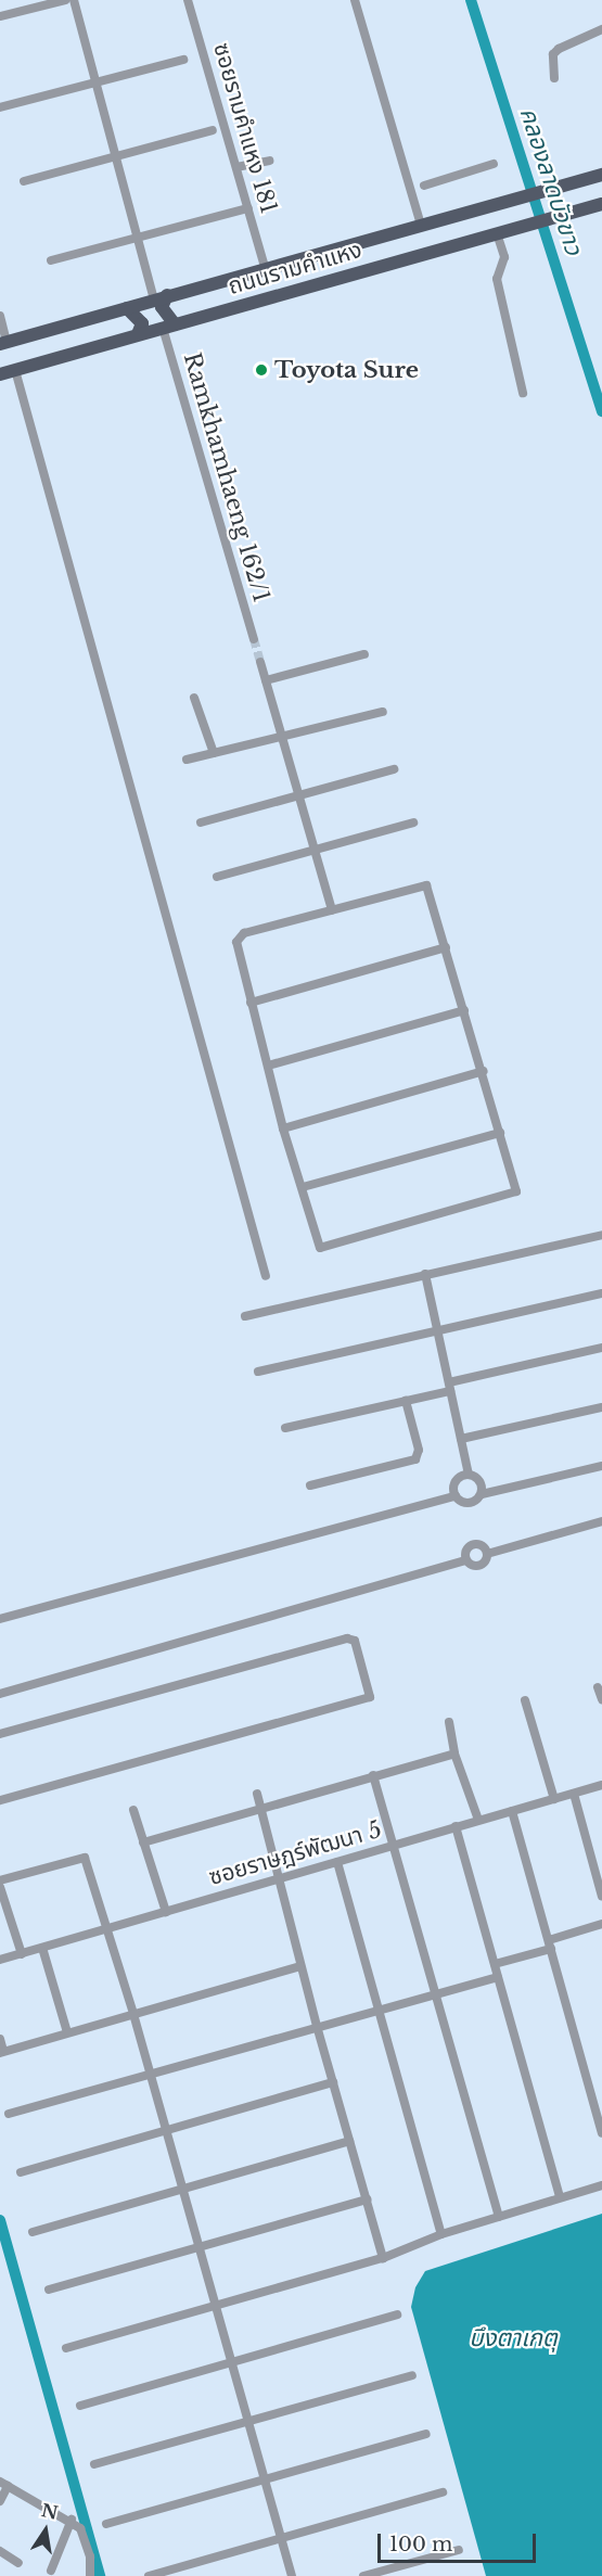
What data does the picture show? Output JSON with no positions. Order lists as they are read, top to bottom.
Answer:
{
  "streets": {
    "main road": ["ถนนรามคำแหง"],
    "street": ["ซอยรามคำแหง 181", "Ramkhamhaeng 162/1", "ซอยราษฎร์พัฒนา 5"]
  },
  "crossings": [
    ["ซอยรามคำแหง 181", "ถนนรามคำแหง"],
    ["ถนนรามคำแหง", "Ramkhamhaeng 162/1"]
  ],
  "water": ["คลองลาดบัวขาว", "บึงตาเกตุ"],
  "places": ["Toyota Sure"],
  "scale_bar": "100 m",
  "north": "top"
}
